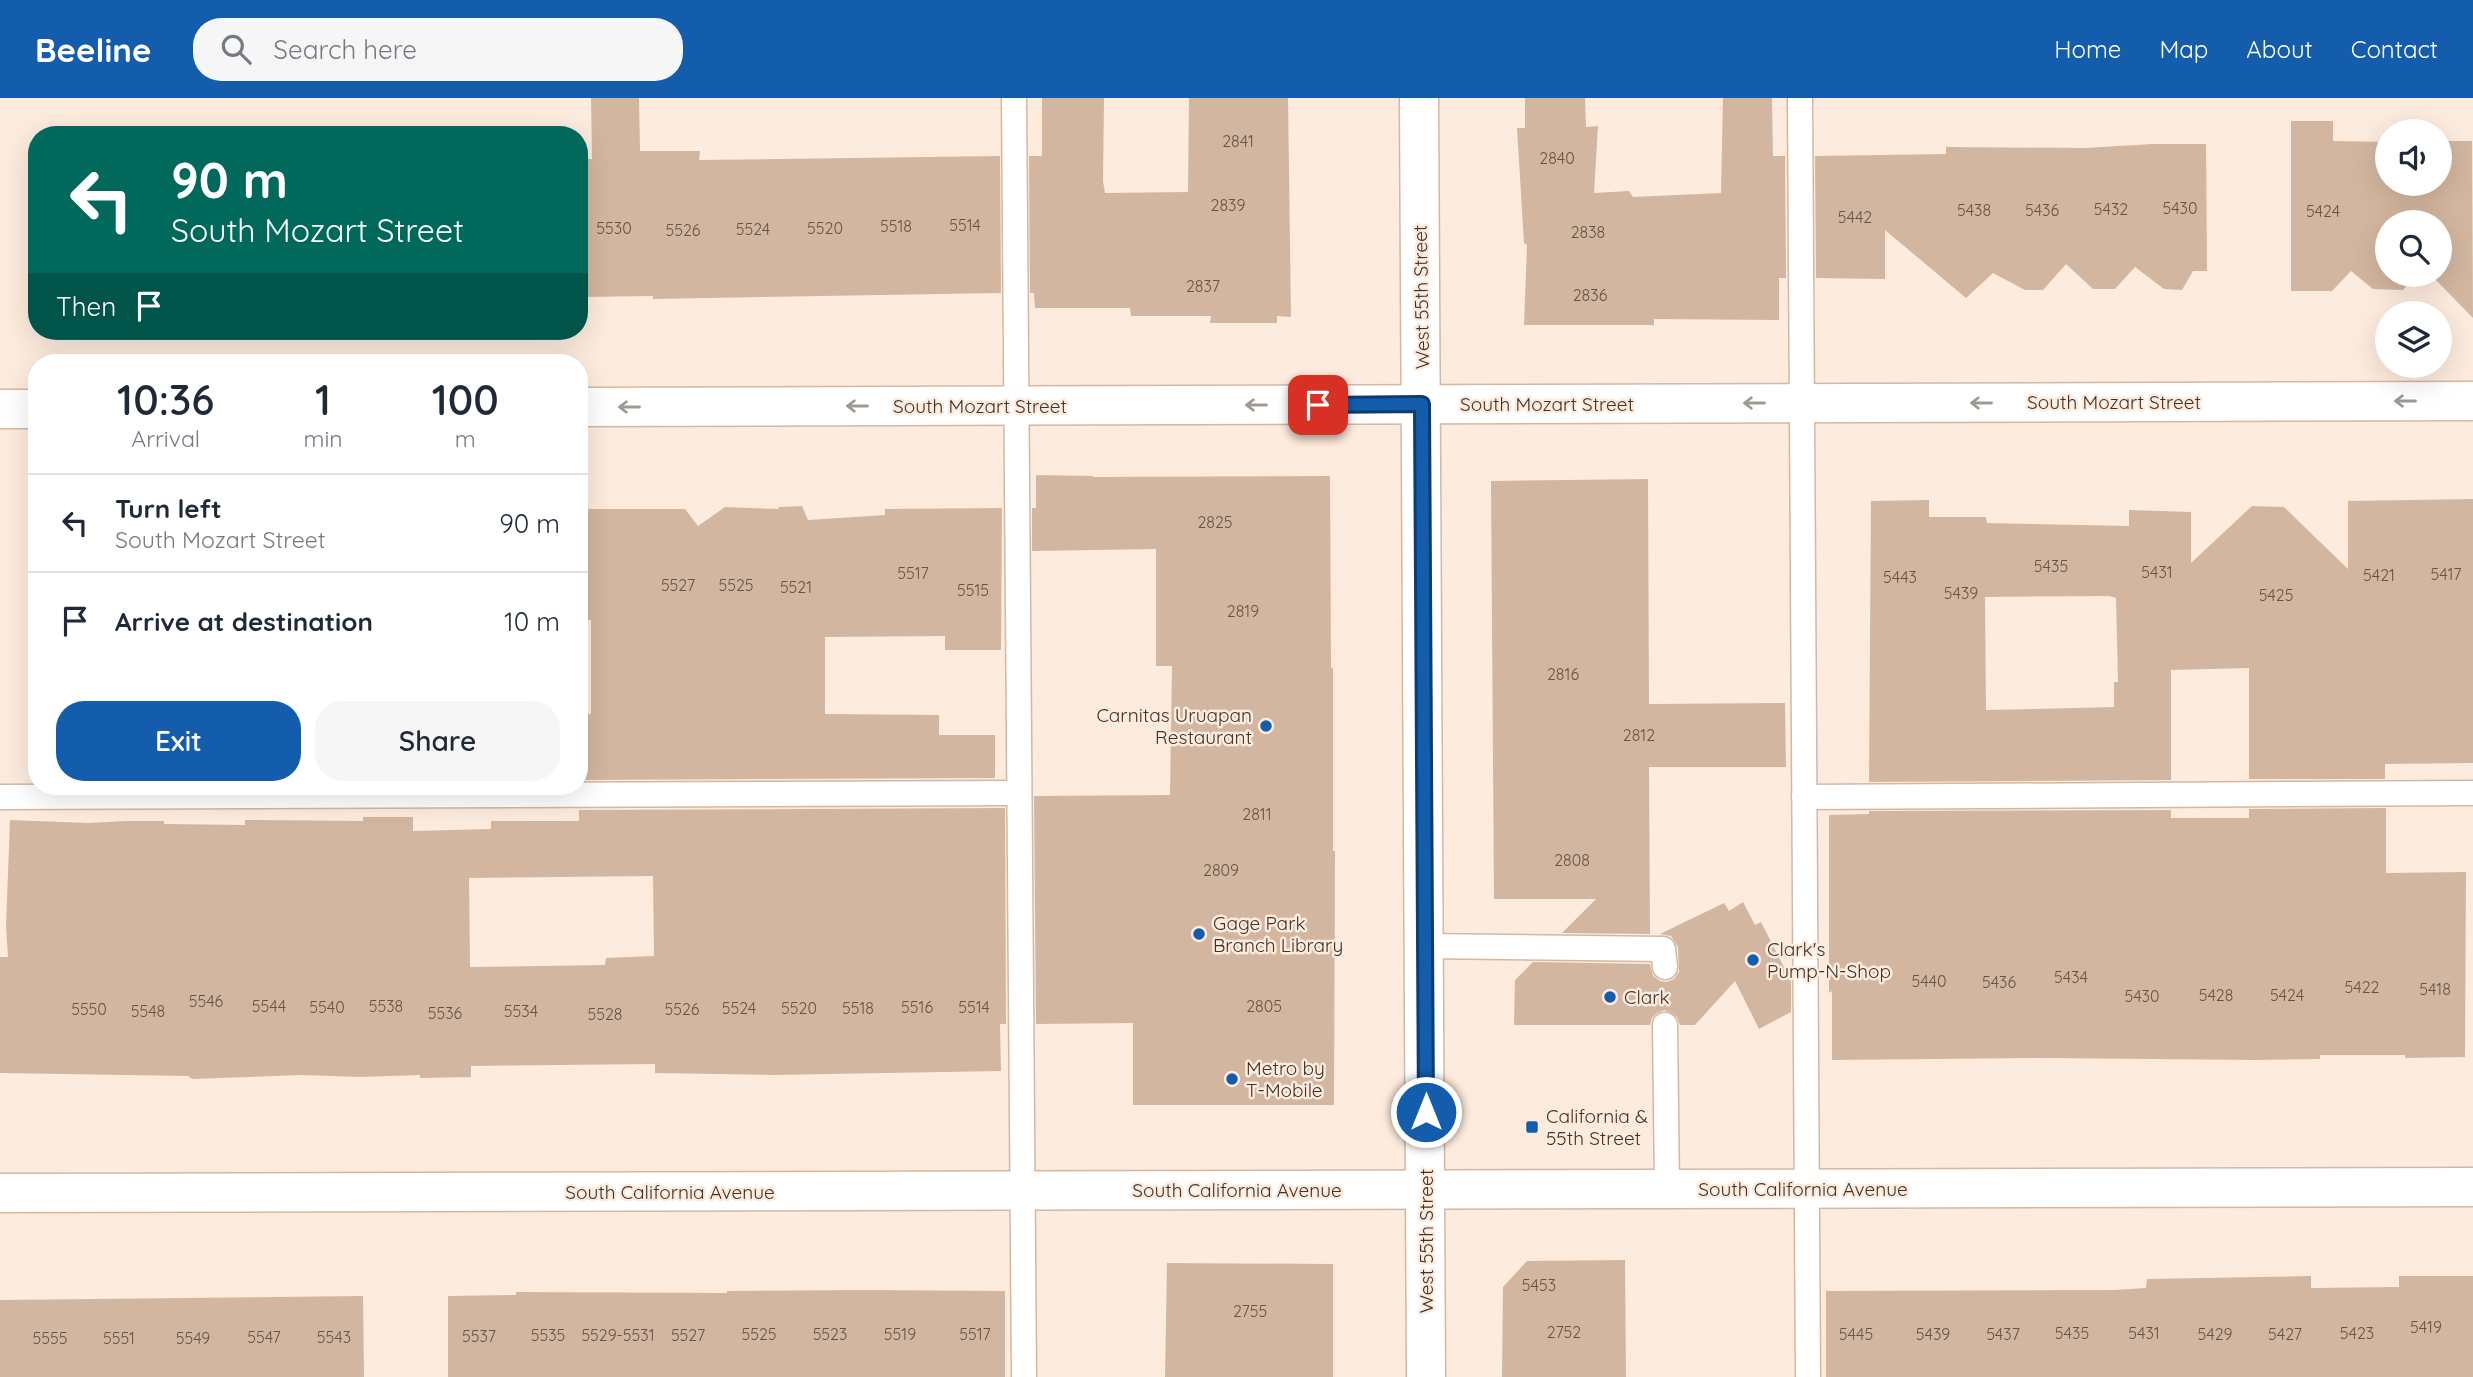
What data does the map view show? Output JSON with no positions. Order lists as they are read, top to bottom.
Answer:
{
  "streets": {
    "street": ["West 55th Street", "South Mozart Street", "South California Avenue"]
  },
  "crossings": [
    ["West 55th Street", "South Mozart Street"],
    ["West 55th Street", "South California Avenue"]
  ],
  "one_way": ["South Mozart Street"],
  "places": {
    "other": [
      "Carnitas Uruapan Restaurant",
      "Gage Park Branch Library",
      "Clark's Pump-N-Shop",
      "Clark",
      "Metro by T-Mobile"
    ],
    "transit": ["California & 55th Street"]
  },
  "house_numbers": [
    "2841",
    "2840",
    "2839",
    "5430",
    "5432",
    "5438",
    "5436",
    "5424",
    "5442",
    "5514",
    "5518",
    "5530",
    "5520",
    "5524",
    "5526",
    "2838",
    "2837",
    "2836",
    "2825",
    "5435",
    "5431",
    "5517",
    "5417",
    "5421",
    "5443",
    "5527",
    "5525",
    "5521",
    "5515",
    "5439",
    "5425",
    "2819",
    "2816",
    "2812",
    "2811",
    "2808",
    "2809",
    "5434",
    "5440",
    "5436",
    "5422",
    "5418",
    "5428",
    "5424",
    "5430",
    "5546",
    "5544",
    "5538",
    "2805",
    "5540",
    "5516",
    "5514",
    "5524",
    "5520",
    "5518",
    "5550",
    "5526",
    "5548",
    "5534",
    "5536",
    "5528",
    "5453",
    "2755",
    "5419",
    "2752",
    "5435",
    "5431",
    "5423",
    "5525",
    "5523",
    "5519",
    "5517",
    "5445",
    "5439",
    "5437",
    "5429",
    "5427",
    "5535",
    "5529-5531",
    "5527",
    "5537",
    "5547",
    "5543",
    "5555",
    "5551",
    "5549"
  ],
  "page": {
    "header": "Beeline",
    "search": "Search here",
    "nav": [
      "Home",
      "Map",
      "About",
      "Contact"
    ],
    "turn": ["90 m", "South Mozart Street"],
    "then": "Then",
    "eta": [
      "10:36",
      "Arrival",
      "1",
      "min",
      "100",
      "m"
    ],
    "list": [
      {
        "name": "Turn left",
        "note": "South Mozart Street",
        "value": "90 m"
      },
      {
        "name": "Arrive at destination",
        "value": "10 m"
      }
    ],
    "buttons": ["Exit", "Share"]
  }
}
